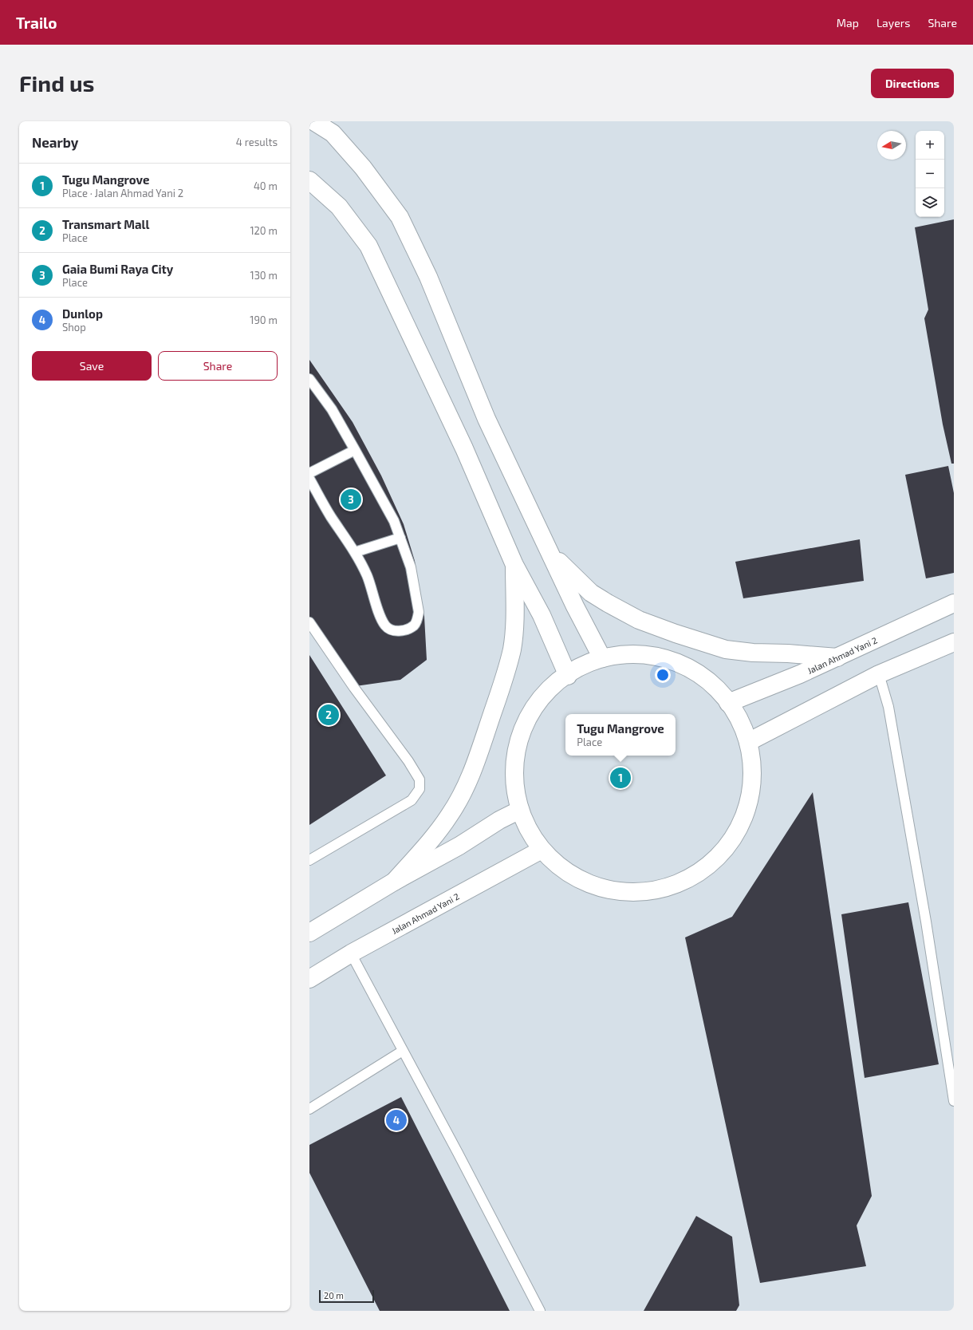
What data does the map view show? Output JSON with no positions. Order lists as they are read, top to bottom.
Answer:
{
  "streets": {
    "highway": ["Jalan Ahmad Yani 2"]
  },
  "scale_bar": "20 m",
  "north": "left",
  "page": {
    "header": "Trailo",
    "nav": ["Map", "Layers", "Share"],
    "buttons": [
      "Directions",
      ["Save", "Share"]
    ],
    "title": "Find us",
    "heading": ["Nearby", "4 results"],
    "map_buttons": ["+", "−"],
    "list": [
      {
        "mark": "1",
        "name": "Tugu Mangrove",
        "note": "Place · Jalan Ahmad Yani 2",
        "value": "40 m"
      },
      {
        "mark": "2",
        "name": "Transmart Mall",
        "note": "Place",
        "value": "120 m"
      },
      {
        "mark": "3",
        "name": "Gaia Bumi Raya City",
        "note": "Place",
        "value": "130 m"
      },
      {
        "mark": "4",
        "name": "Dunlop",
        "note": "Shop",
        "value": "190 m"
      }
    ],
    "pins": [
      "3",
      "2",
      "1",
      "4"
    ],
    "popup": ["Tugu Mangrove", "Place"],
    "scale": "20 m"
  }
}
